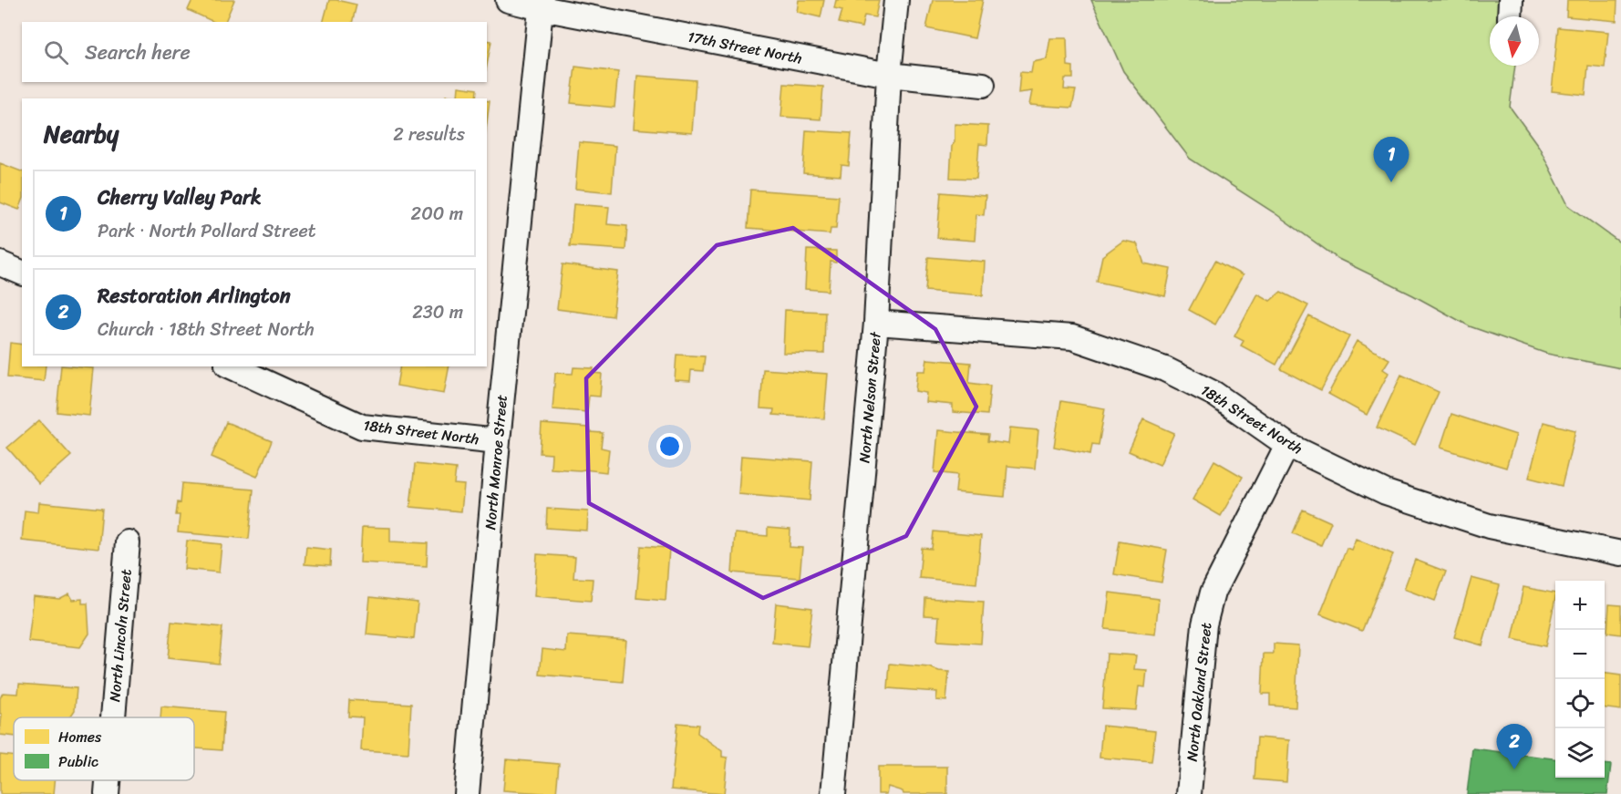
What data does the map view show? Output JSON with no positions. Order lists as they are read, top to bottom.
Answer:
{
  "streets": {
    "street": [
      "17th Street North",
      "North Nelson Street",
      "18th Street North",
      "North Monroe Street",
      "North Lincoln Street",
      "North Oakland Street"
    ]
  },
  "crossings": [
    ["17th Street North", "North Nelson Street"],
    ["17th Street North", "North Monroe Street"],
    ["North Nelson Street", "18th Street North"],
    ["18th Street North", "North Monroe Street"],
    ["18th Street North", "North Oakland Street"]
  ],
  "legend": ["Homes", "Public"],
  "north": "bottom",
  "page": {
    "search": "Search here",
    "heading": ["Nearby", "2 results"],
    "pins": ["1", "2"],
    "list": [
      {
        "mark": "1",
        "name": "Cherry Valley Park",
        "note": "Park · North Pollard Street",
        "value": "200 m"
      },
      {
        "mark": "2",
        "name": "Restoration Arlington",
        "note": "Church · 18th Street North",
        "value": "230 m"
      }
    ],
    "map_buttons": ["+", "−"]
  }
}
